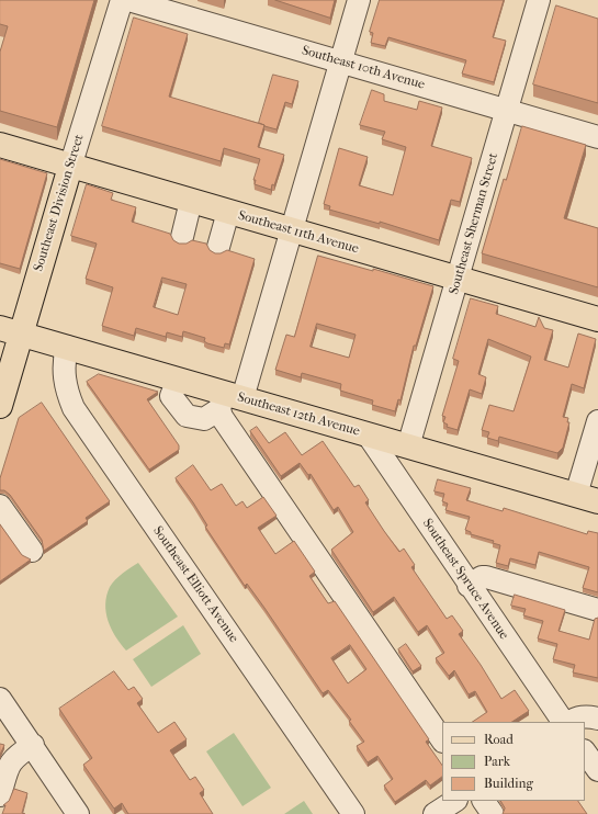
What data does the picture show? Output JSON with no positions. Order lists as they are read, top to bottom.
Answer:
{
  "streets": {
    "main road": ["Southeast Division Street", "Southeast 11th Avenue", "Southeast 12th Avenue"],
    "street": [
      "Southeast 10th Avenue",
      "Southeast Sherman Street",
      "Southeast Spruce Avenue",
      "Southeast Elliott Avenue"
    ]
  },
  "crossings": [
    ["Southeast 10th Avenue", "Southeast Sherman Street"],
    ["Southeast Division Street", "Southeast 11th Avenue"],
    ["Southeast Division Street", "Southeast 12th Avenue"],
    ["Southeast Sherman Street", "Southeast 11th Avenue"],
    ["Southeast Sherman Street", "Southeast 12th Avenue"],
    ["Southeast 12th Avenue", "Southeast Spruce Avenue"],
    ["Southeast 12th Avenue", "Southeast Elliott Avenue"]
  ],
  "legend": ["Road", "Park", "Building"]
}
